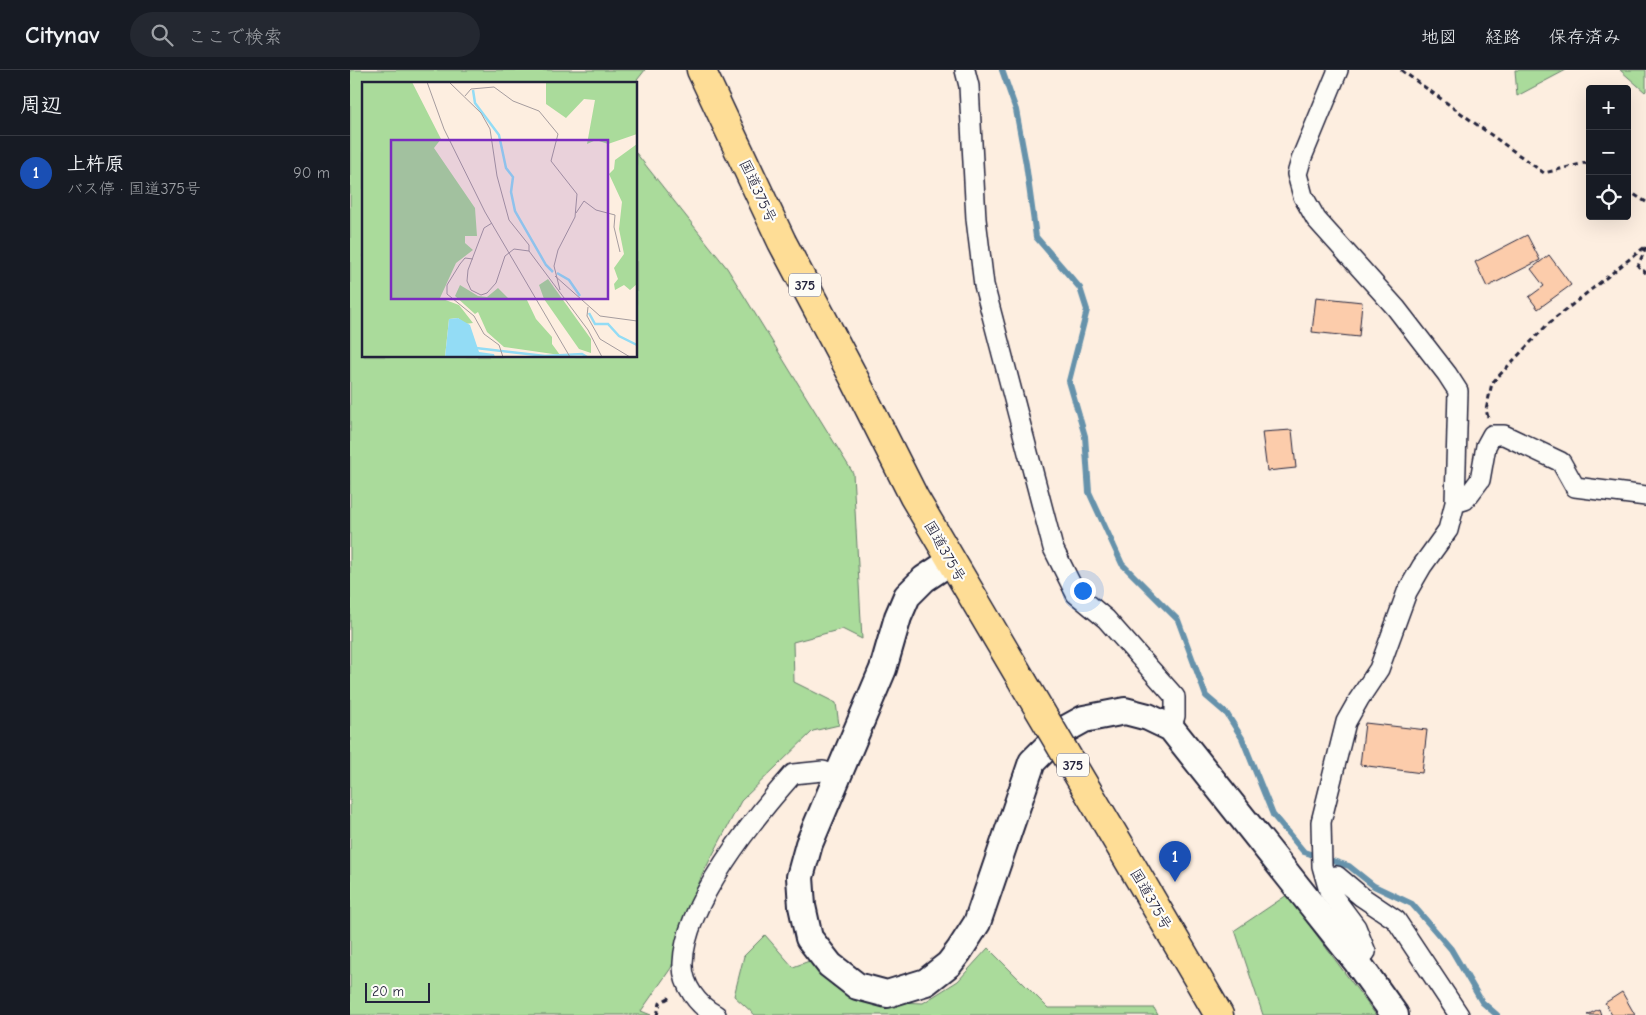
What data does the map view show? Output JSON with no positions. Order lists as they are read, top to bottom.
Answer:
{
  "streets": {
    "highway": ["国道375号", "375"]
  },
  "scale_bar": "20 m",
  "page": {
    "header": "Citynav",
    "search": "ここで検索",
    "nav": ["地図", "経路", "保存済み"],
    "heading": "周辺",
    "map_buttons": ["+", "−"],
    "list": [
      {
        "mark": "1",
        "name": "上杵原",
        "note": "バス停 · 国道375号",
        "value": "90 m"
      }
    ],
    "pins": "1",
    "scale": "20 m"
  }
}
